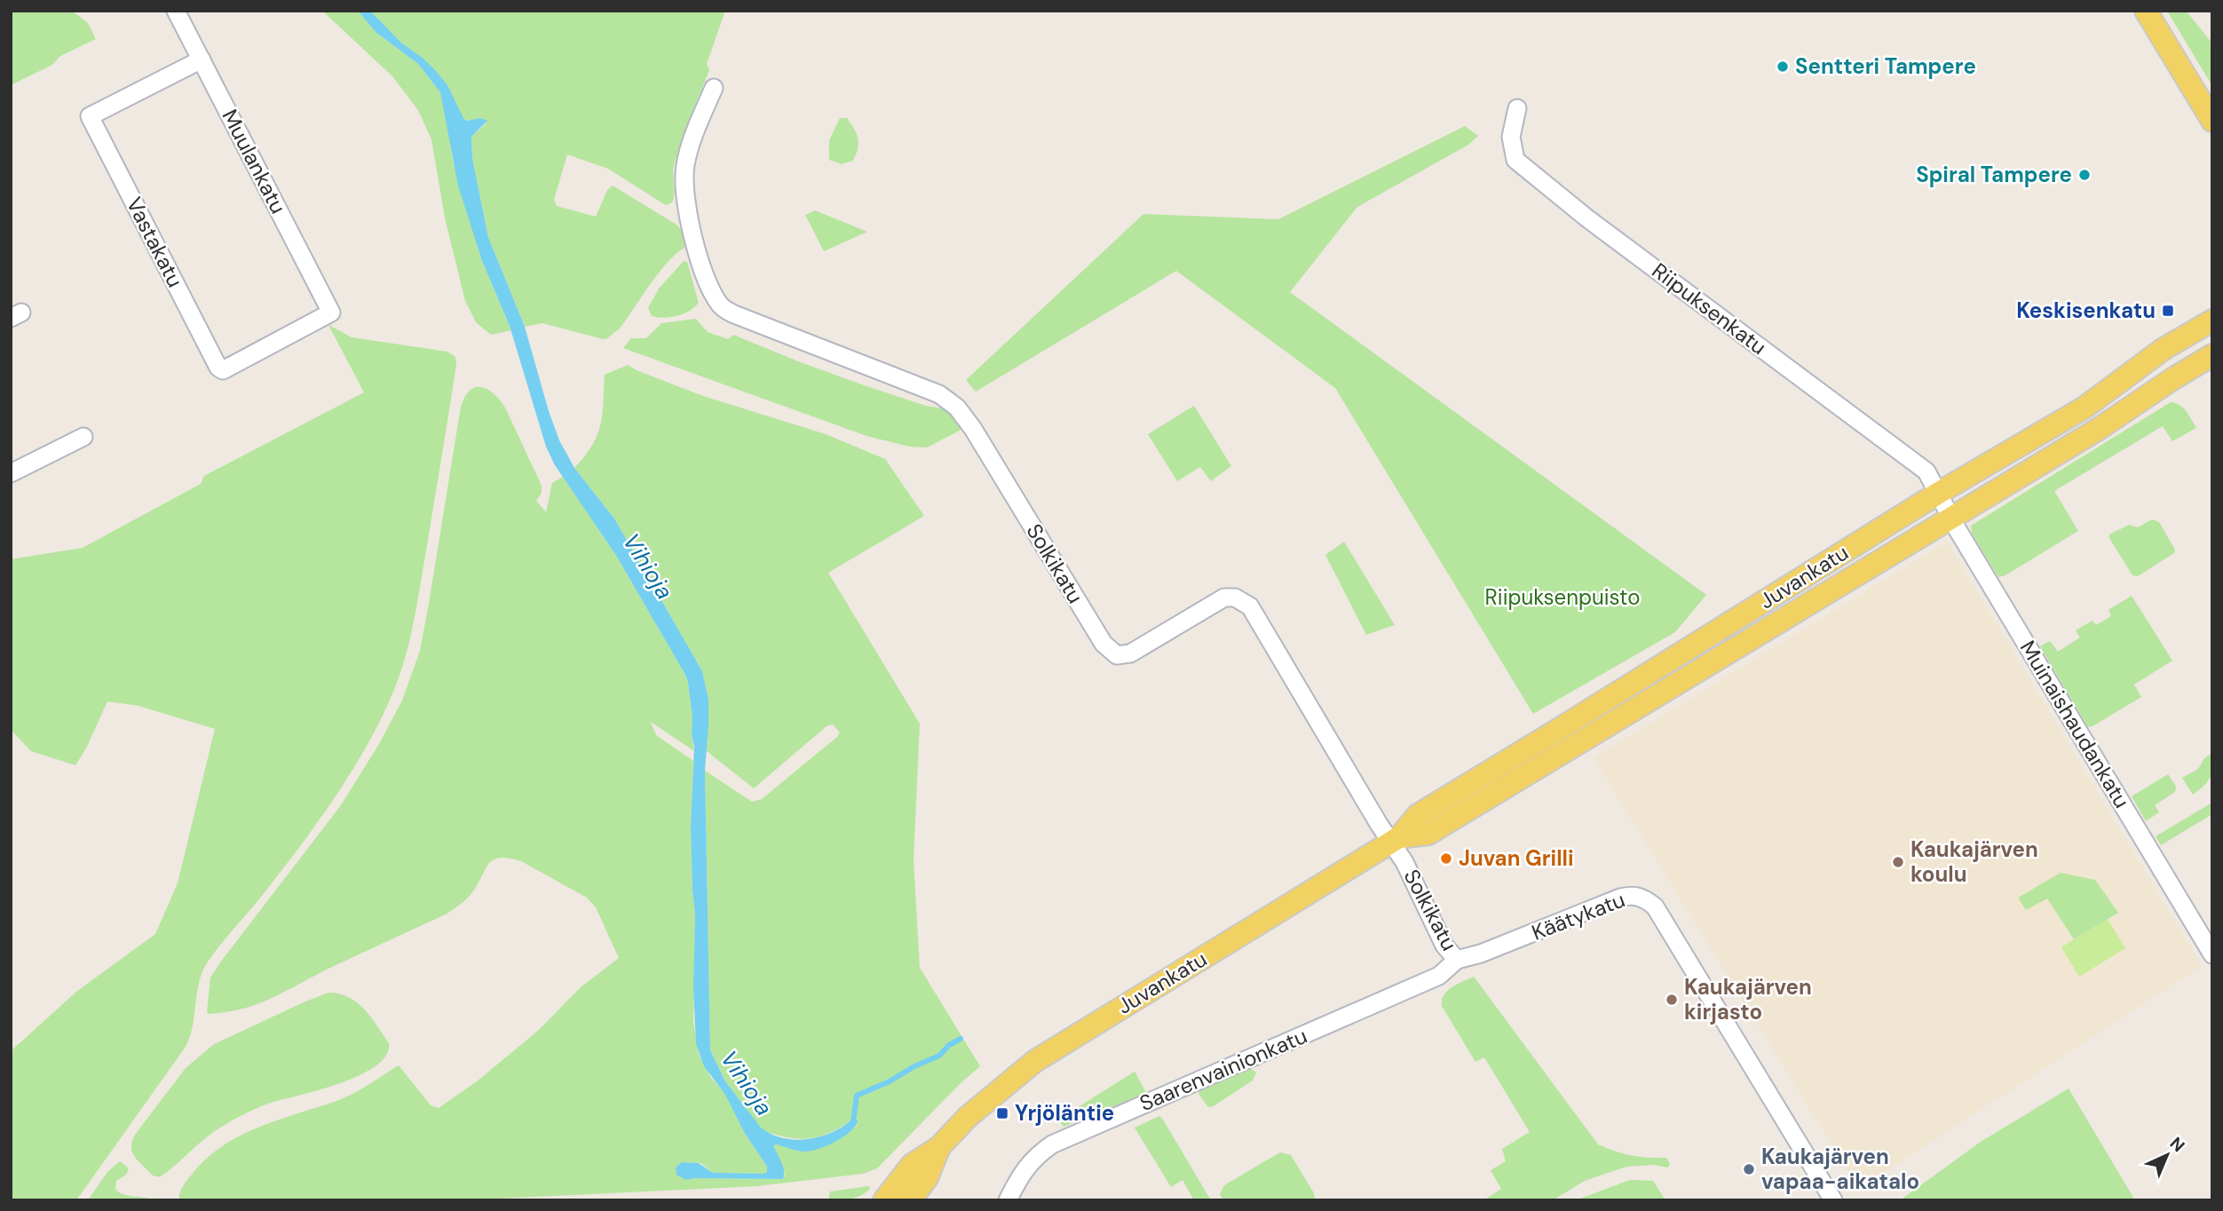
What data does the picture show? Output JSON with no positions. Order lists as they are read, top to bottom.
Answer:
{
  "streets": {
    "main road": ["Juvankatu"],
    "street": [
      "Muulankatu",
      "Vastakatu",
      "Riipuksenkatu",
      "Solkikatu",
      "Muinaishaudankatu",
      "Käätykatu",
      "Saarenvainionkatu"
    ]
  },
  "crossings": [
    ["Muulankatu", "Vastakatu"],
    ["Riipuksenkatu", "Juvankatu"],
    ["Riipuksenkatu", "Muinaishaudankatu"],
    ["Solkikatu", "Juvankatu"],
    ["Solkikatu", "Käätykatu"],
    ["Solkikatu", "Saarenvainionkatu"],
    ["Juvankatu", "Muinaishaudankatu"],
    ["Käätykatu", "Saarenvainionkatu"]
  ],
  "water": ["Vihioja"],
  "parks": ["Riipuksenpuisto"],
  "places": {
    "other": [
      "Sentteri Tampere",
      "Spiral Tampere",
      "Juvan Grilli",
      "Kaukajärven koulu",
      "Kaukajärven kirjasto",
      "Kaukajärven vapaa-aikatalo"
    ],
    "transit": ["Keskisenkatu", "Yrjöläntie"]
  },
  "north": "top right"
}
